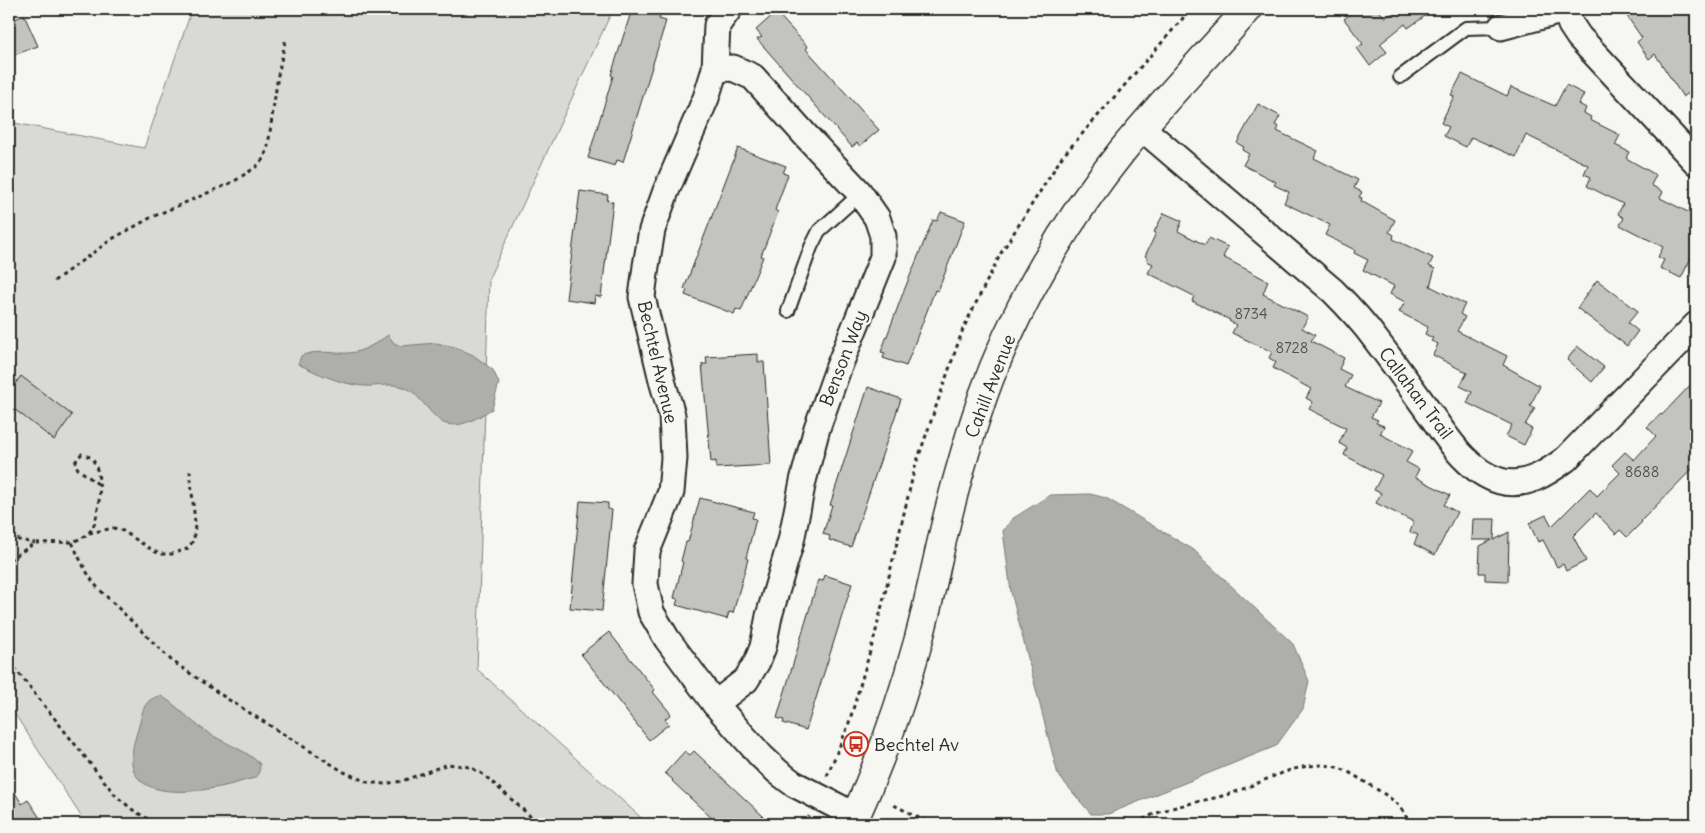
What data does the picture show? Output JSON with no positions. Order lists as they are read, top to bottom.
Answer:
{
  "streets": {
    "street": [
      "Benson Way",
      "Bechtel Avenue",
      "Cahill Avenue",
      "Callahan Trail"
    ]
  },
  "crossings": [
    ["Benson Way", "Bechtel Avenue"],
    ["Bechtel Avenue", "Cahill Avenue"],
    ["Cahill Avenue", "Callahan Trail"]
  ],
  "places": {
    "bus stop": ["Bechtel Av"]
  },
  "house_numbers": ["8734", "8728", "8688"]
}
